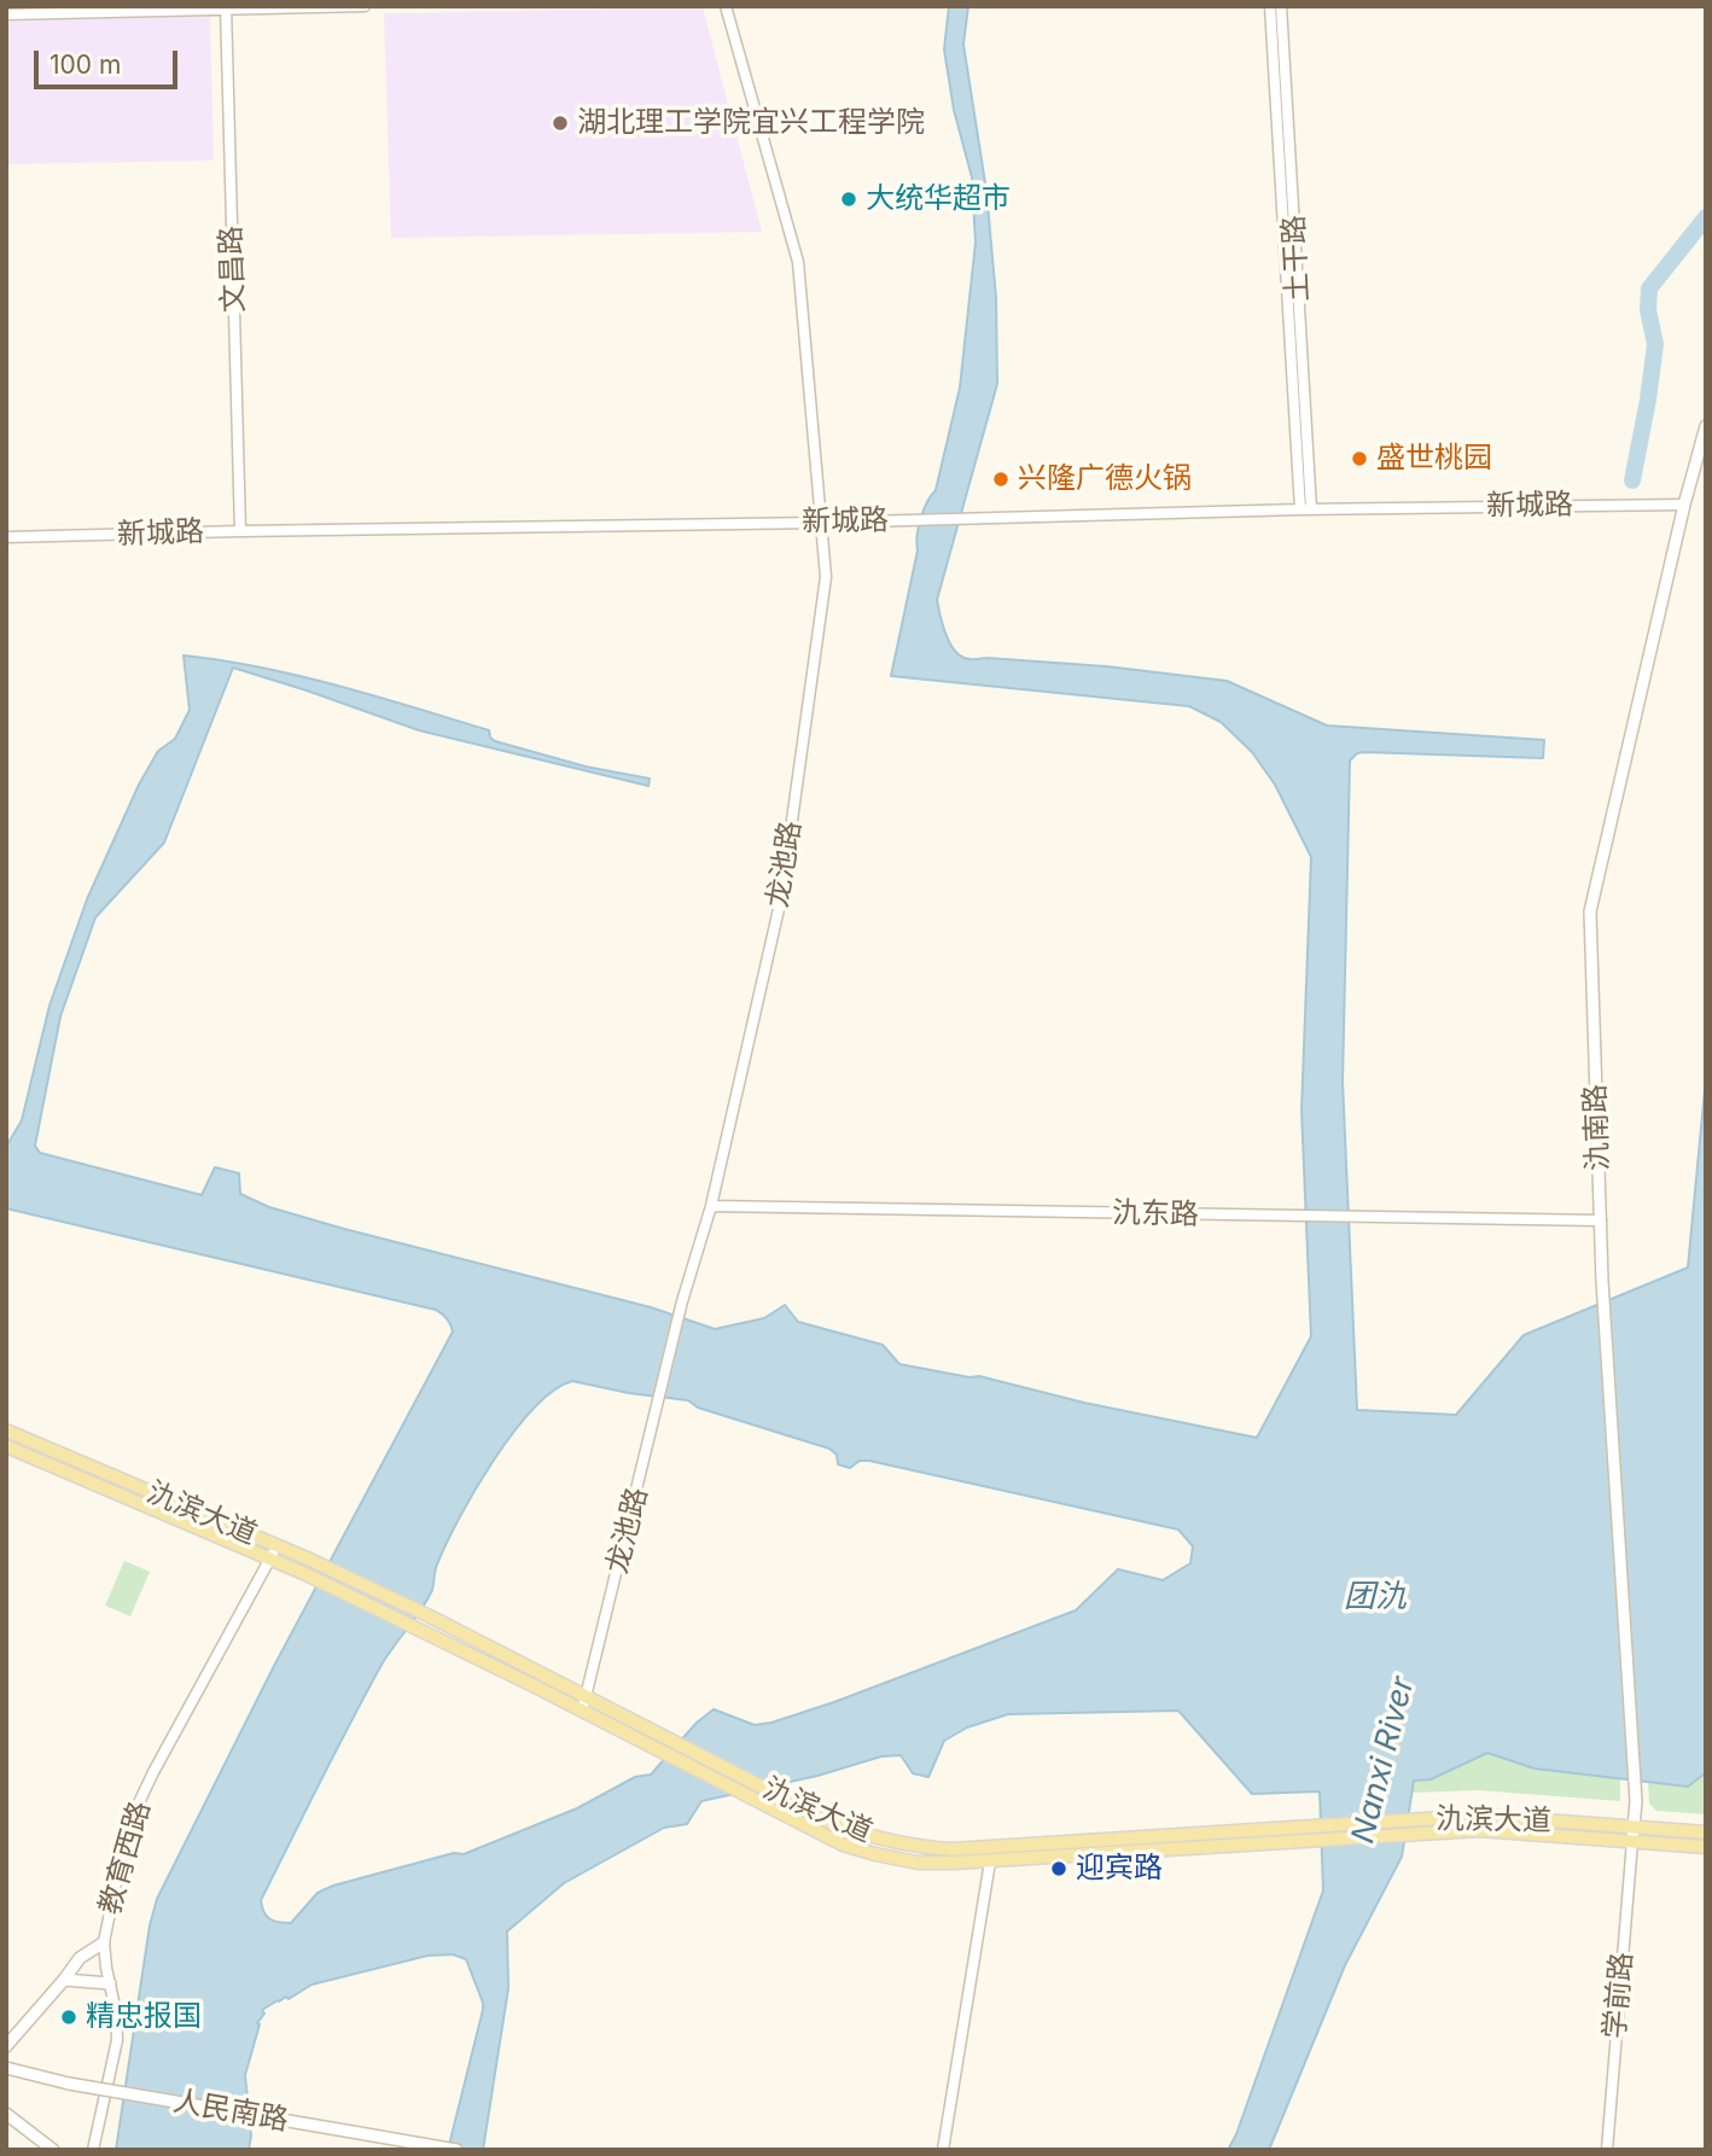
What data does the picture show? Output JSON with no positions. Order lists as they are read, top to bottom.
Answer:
{
  "streets": {
    "main road": ["氿南路", "氿滨大道", "人民南路"],
    "street": [
      "土干路",
      "文昌路",
      "新城路",
      "龙池路",
      "氿东路",
      "教育西路",
      "学前路"
    ]
  },
  "crossings": [
    ["土干路", "新城路"],
    ["文昌路", "新城路"],
    ["新城路", "龙池路"],
    ["新城路", "氿南路"],
    ["龙池路", "氿东路"],
    ["龙池路", "氿滨大道"],
    ["氿南路", "氿东路"],
    ["氿南路", "氿滨大道"],
    ["氿南路", "学前路"],
    ["氿滨大道", "教育西路"],
    ["氿滨大道", "学前路"]
  ],
  "water": ["团氿", "Nanxi River"],
  "places": [
    "湖北理工学院宜兴工程学院",
    "大统华超市",
    "盛世桃园",
    "兴隆广德火锅",
    "迎宾路",
    "精忠报国"
  ],
  "scale_bar": "100 m"
}
